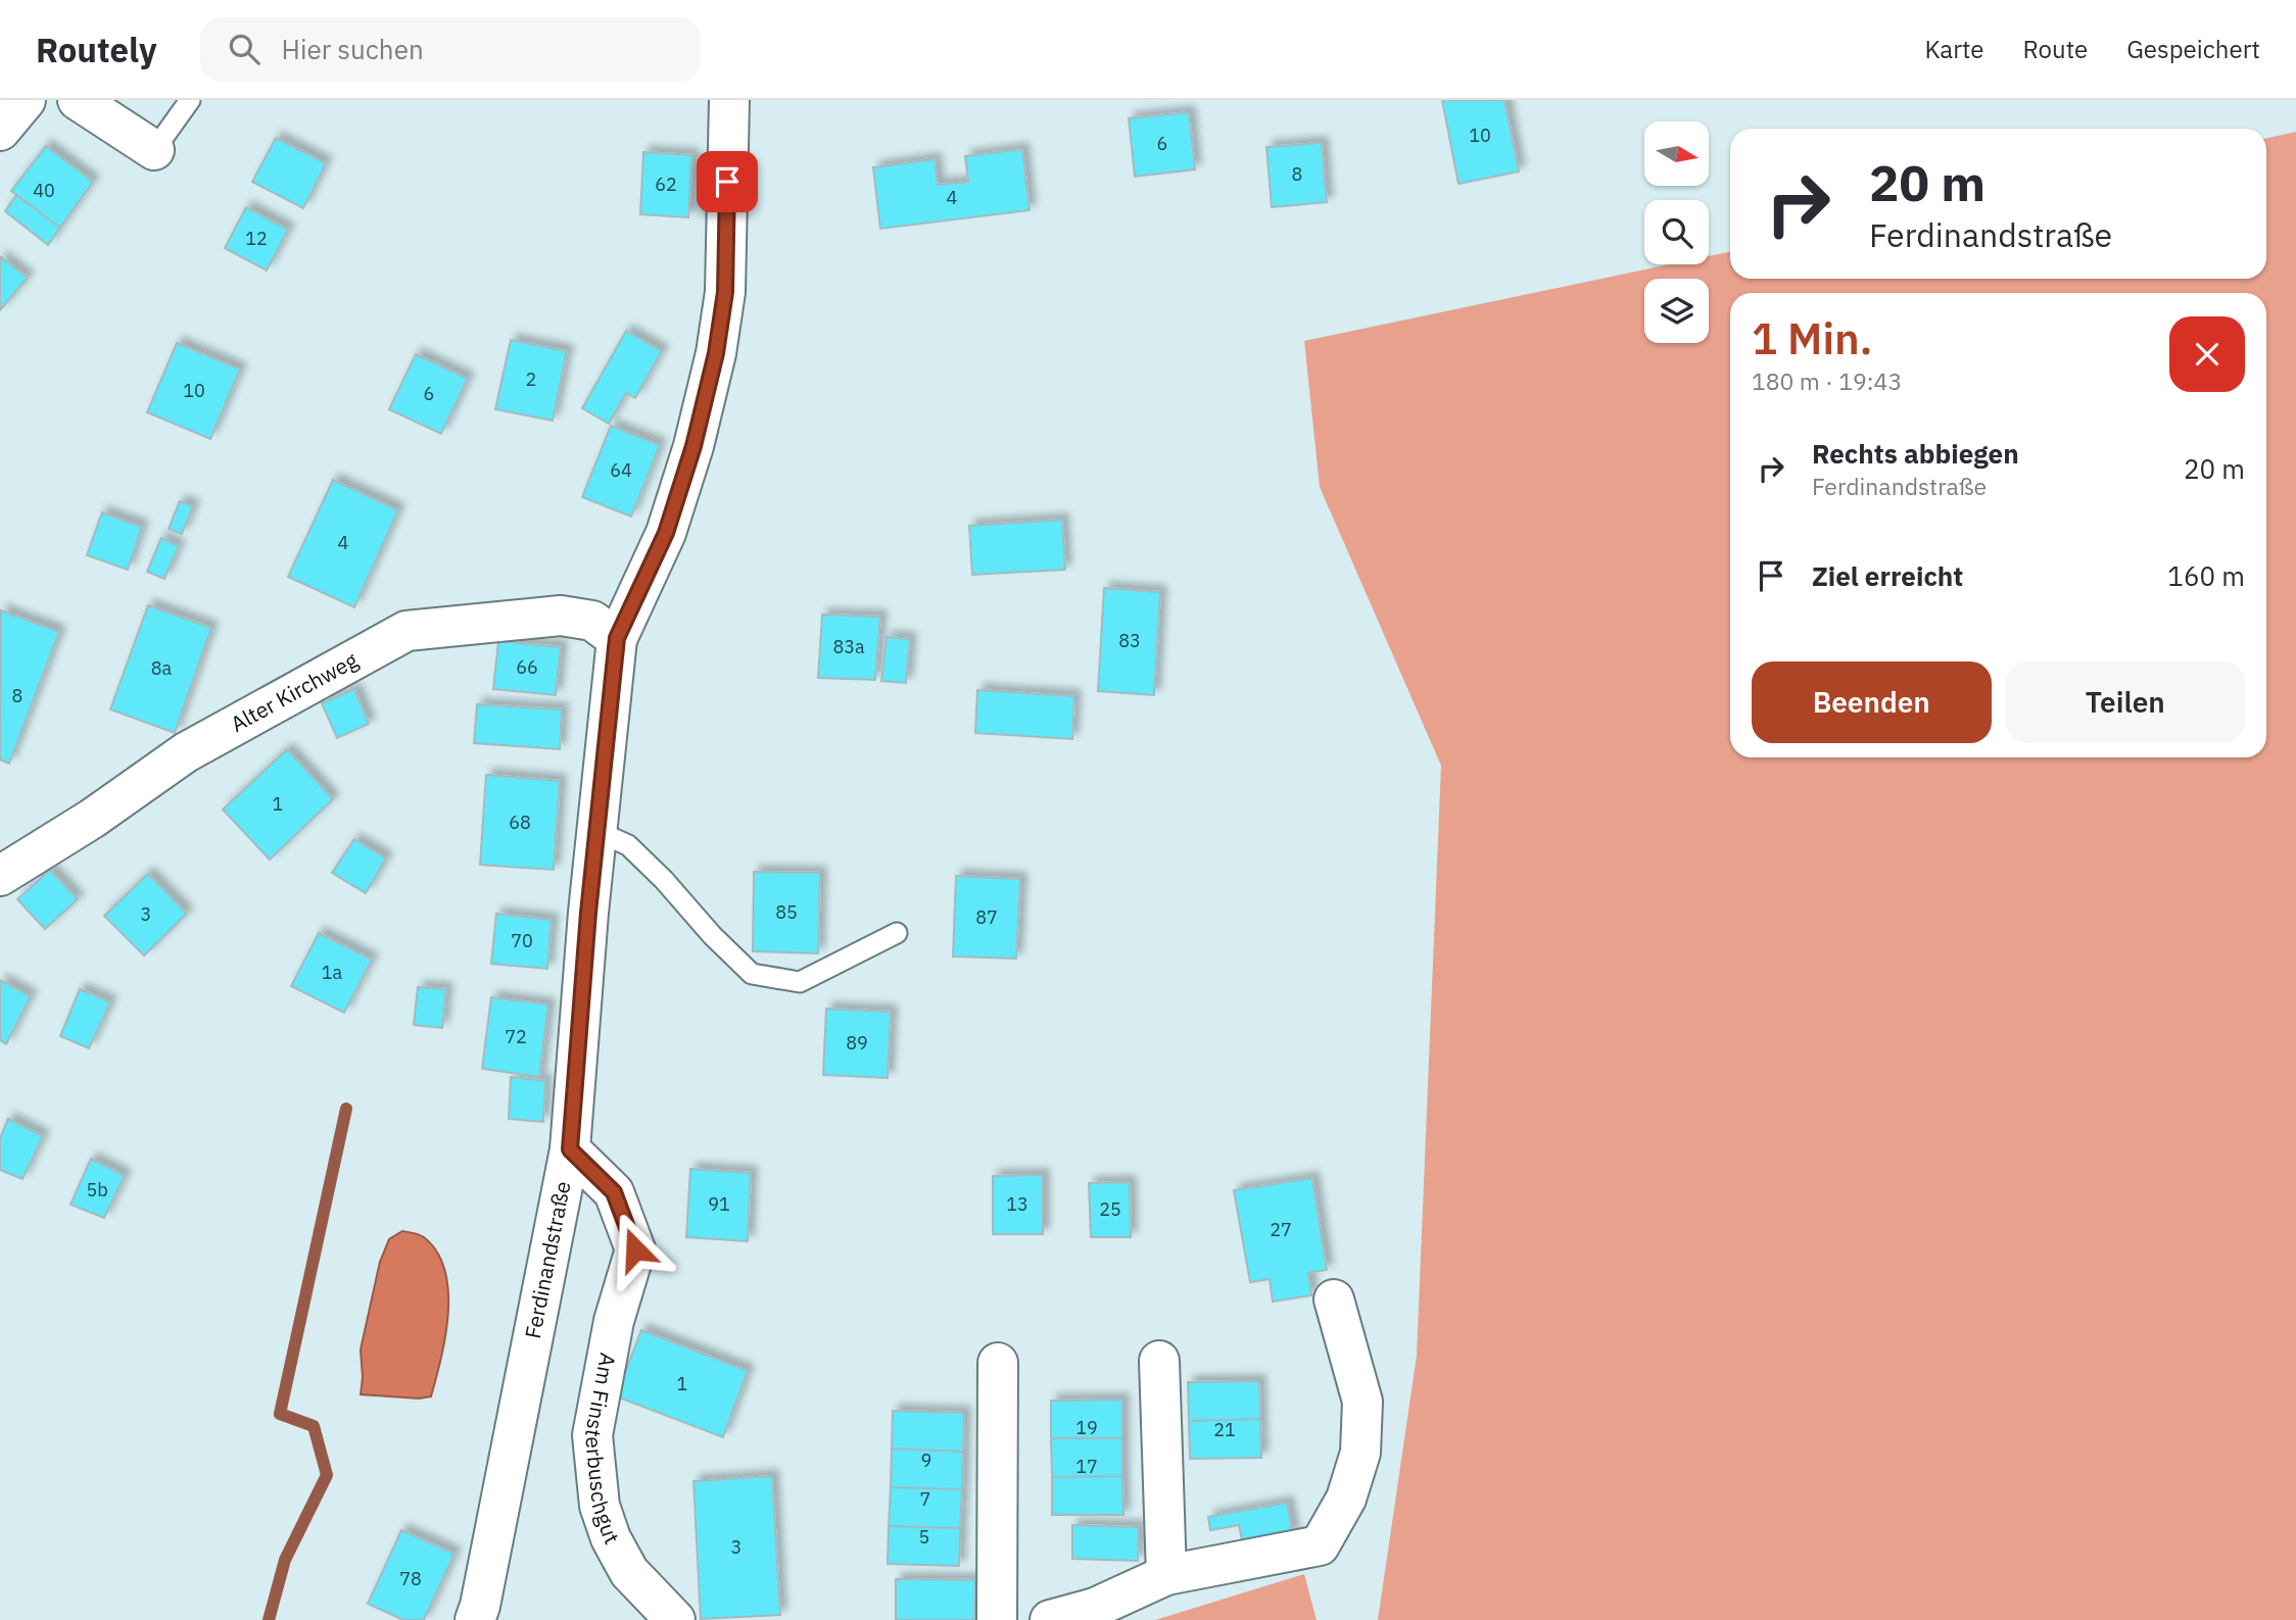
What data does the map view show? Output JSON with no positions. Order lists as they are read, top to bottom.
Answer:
{
  "streets": {
    "street": ["Alter Kirchweg", "Ferdinandstraße", "Am Finsterbuschgut"]
  },
  "crossings": [
    ["Alter Kirchweg", "Ferdinandstraße"],
    ["Ferdinandstraße", "Am Finsterbuschgut"]
  ],
  "house_numbers": [
    "10",
    "6",
    "8",
    "62",
    "40",
    "4",
    "12",
    "2",
    "10",
    "6",
    "64",
    "4",
    "83",
    "83a",
    "66",
    "8a",
    "8",
    "1",
    "68",
    "85",
    "3",
    "87",
    "70",
    "1a",
    "72",
    "89",
    "5b",
    "91",
    "13",
    "25",
    "27",
    "1",
    "19",
    "21",
    "9",
    "17",
    "7",
    "5",
    "3",
    "78"
  ],
  "north": "right",
  "page": {
    "header": "Routely",
    "search": "Hier suchen",
    "nav": ["Karte", "Route", "Gespeichert"],
    "turn": ["20 m", "Ferdinandstraße"],
    "heading": ["1 Min.", "180 m · 19:43"],
    "list": [
      {
        "name": "Rechts abbiegen",
        "note": "Ferdinandstraße",
        "value": "20 m"
      },
      {
        "name": "Ziel erreicht",
        "value": "160 m"
      }
    ],
    "buttons": ["Beenden", "Teilen"]
  }
}
